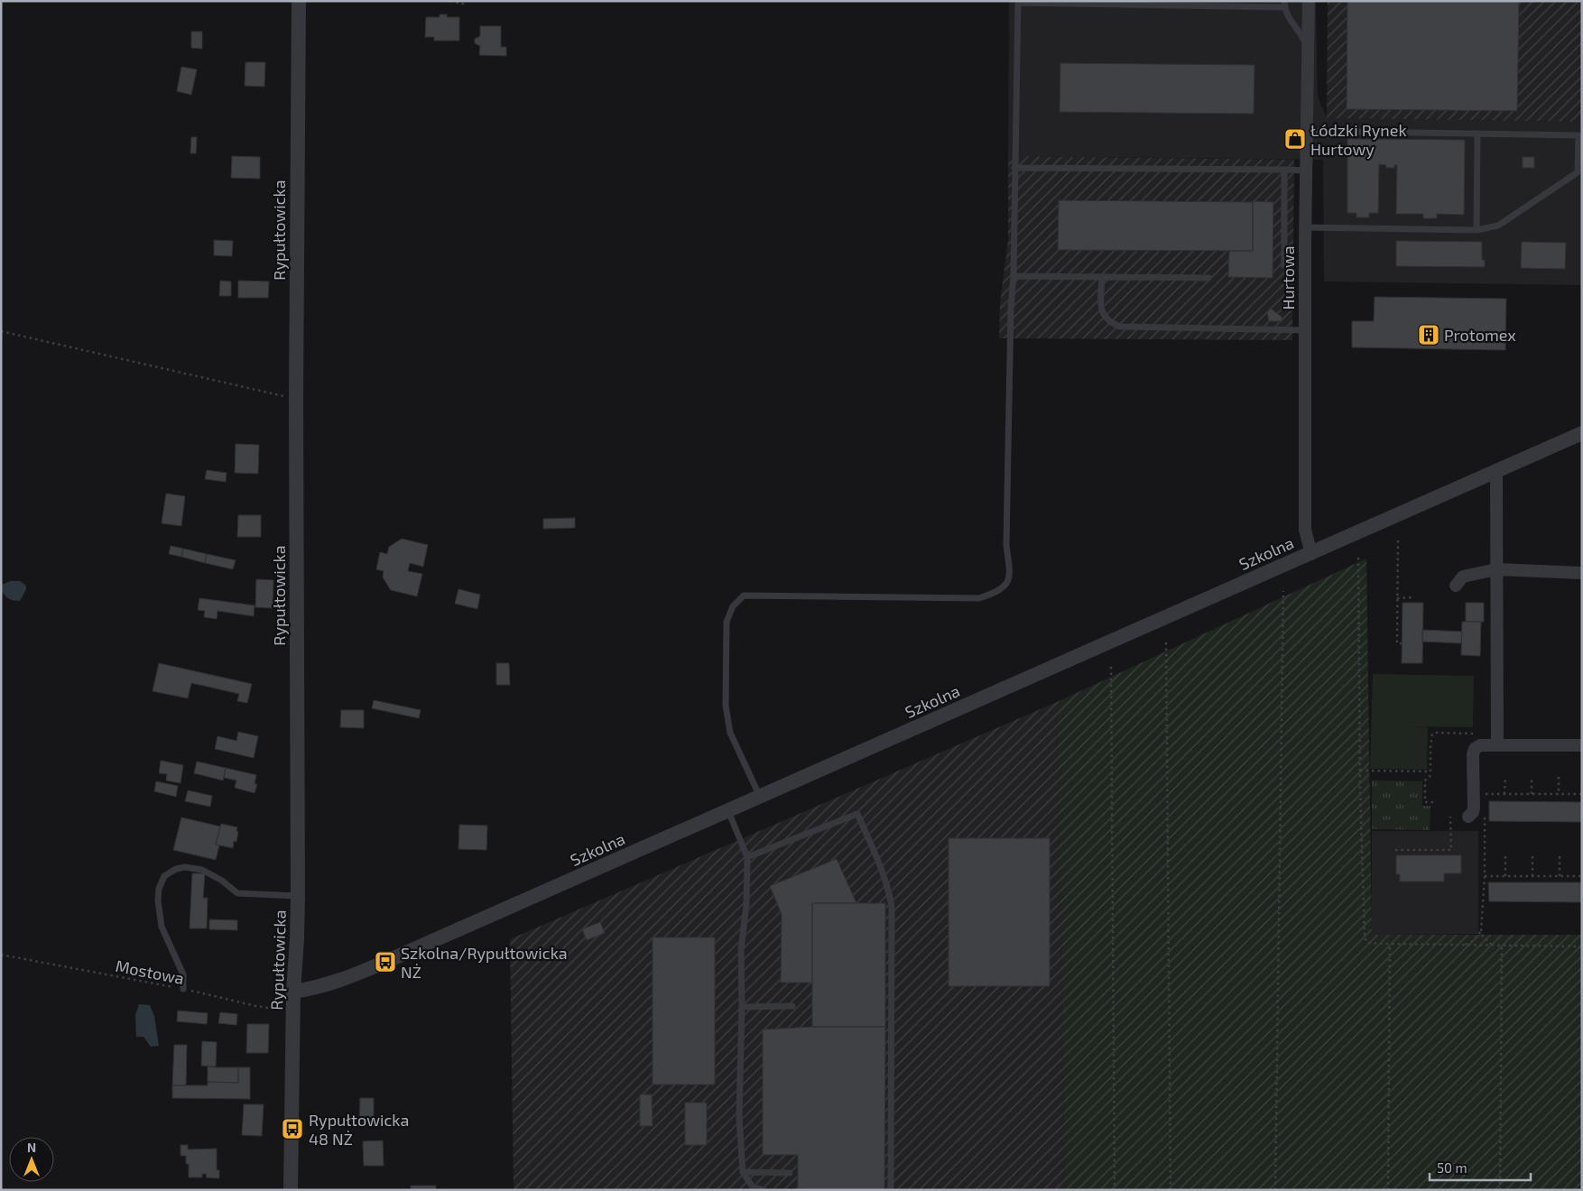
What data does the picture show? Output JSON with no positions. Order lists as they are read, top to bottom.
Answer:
{
  "streets": {
    "street": ["Rypułtowicka", "Hurtowa", "Szkolna"],
    "path": ["Mostowa"]
  },
  "crossings": [
    ["Rypułtowicka", "Szkolna"],
    ["Rypułtowicka", "Mostowa"],
    ["Hurtowa", "Szkolna"]
  ],
  "places": {
    "shop": ["Łódzki Rynek Hurtowy"],
    "building": ["Protomex"],
    "bus stop": ["Szkolna/Rypułtowicka NŻ", "Rypułtowicka 48 NŻ"]
  },
  "scale_bar": "50 m",
  "north": "top"
}
